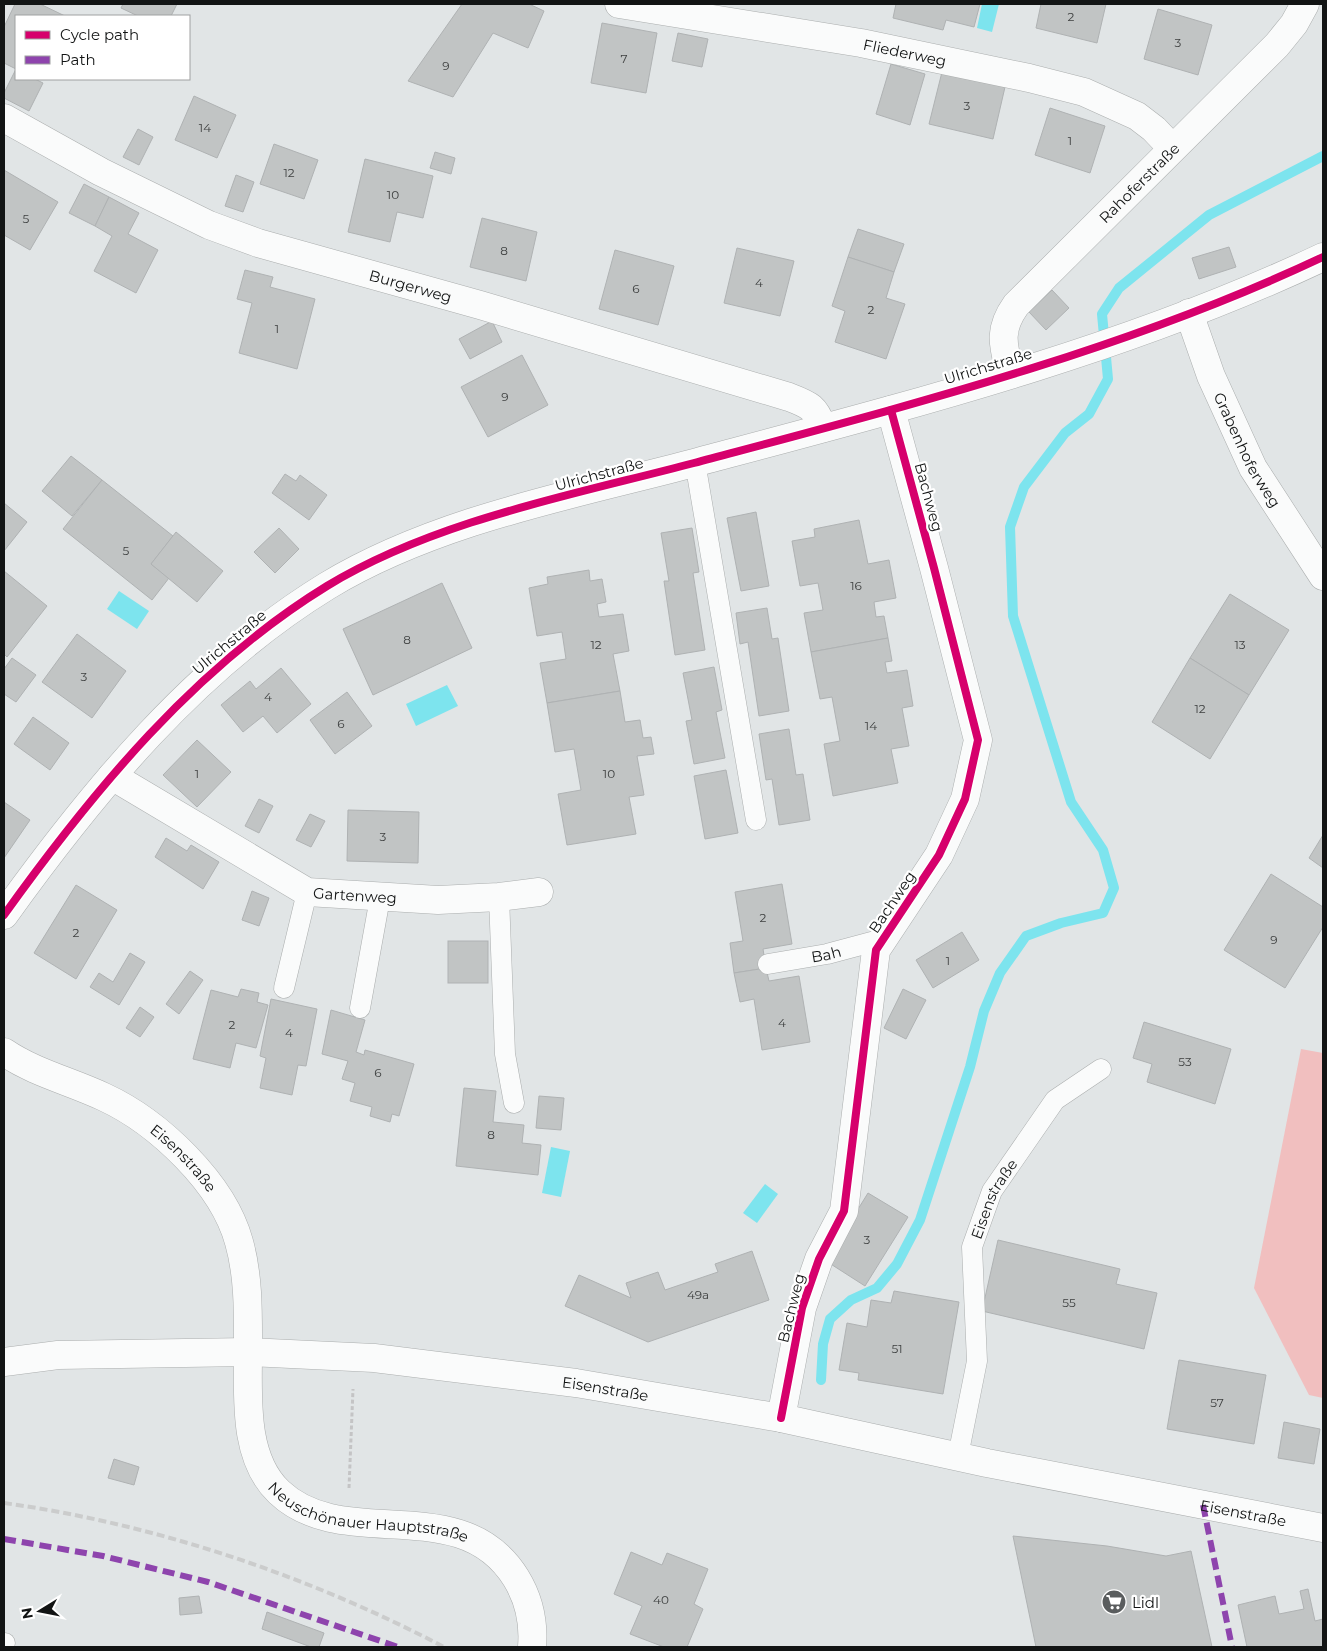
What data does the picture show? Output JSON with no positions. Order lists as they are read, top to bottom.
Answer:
{
  "streets": {
    "street": [
      "Fliederweg",
      "Rahoferstraße",
      "Burgerweg",
      "Ulrichstraße",
      "Grabenhoferweg",
      "Bachweg",
      "Gartenweg",
      "Eisenstraße",
      "Neuschönauer Hauptstraße"
    ],
    "lane": ["Bah"]
  },
  "crossings": [
    ["Fliederweg", "Rahoferstraße"],
    ["Rahoferstraße", "Ulrichstraße"],
    ["Burgerweg", "Ulrichstraße"],
    ["Ulrichstraße", "Grabenhoferweg"],
    ["Ulrichstraße", "Bachweg"],
    ["Ulrichstraße", "Gartenweg"],
    ["Bachweg", "Bah"],
    ["Bachweg", "Eisenstraße"],
    ["Eisenstraße", "Neuschönauer Hauptstraße"]
  ],
  "places": {
    "supermarket": ["Lidl"]
  },
  "house_numbers": [
    "2",
    "3",
    "7",
    "9",
    "3",
    "14",
    "1",
    "12",
    "10",
    "5",
    "8",
    "4",
    "6",
    "2",
    "1",
    "9",
    "5",
    "16",
    "8",
    "12",
    "13",
    "3",
    "4",
    "12",
    "6",
    "14",
    "1",
    "10",
    "3",
    "2",
    "2",
    "9",
    "1",
    "4",
    "2",
    "4",
    "53",
    "6",
    "8",
    "3",
    "49a",
    "55",
    "51",
    "57",
    "40"
  ],
  "legend": ["Cycle path", "Path"],
  "north": "left"
}
